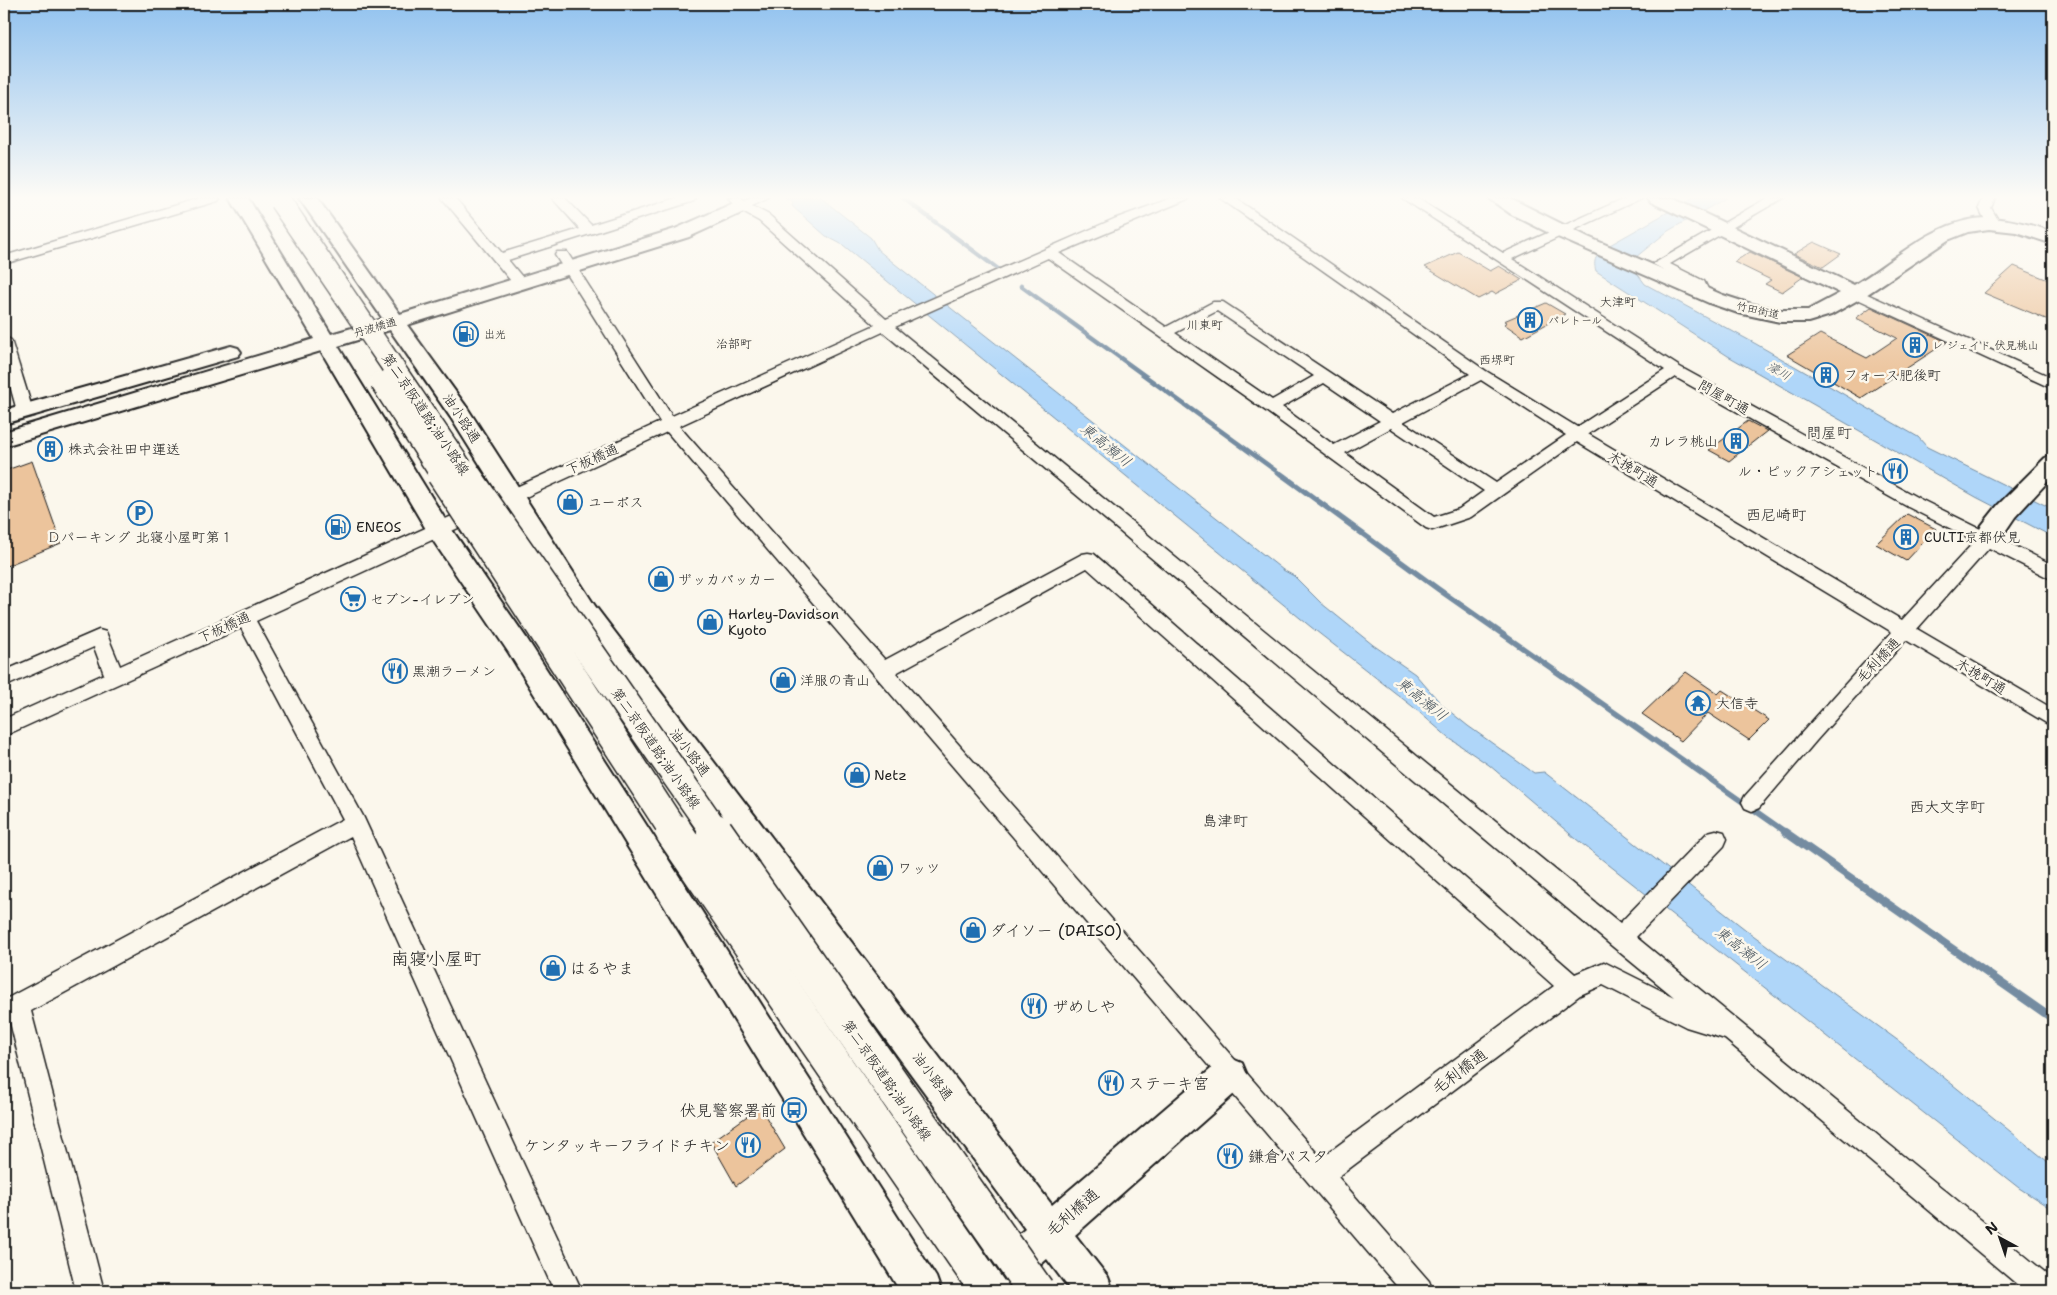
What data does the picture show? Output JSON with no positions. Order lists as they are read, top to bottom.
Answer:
{
  "streets": {
    "highway": ["第二京阪道路;油小路線"],
    "street": [
      "竹田街道",
      "丹波橋通",
      "問屋町通",
      "油小路通",
      "下板橋通",
      "木挽町通",
      "毛利橋通"
    ]
  },
  "crossings": [
    ["丹波橋通", "油小路通"],
    ["問屋町通", "毛利橋通"],
    ["油小路通", "下板橋通"],
    ["油小路通", "毛利橋通"],
    ["木挽町通", "毛利橋通"]
  ],
  "districts": [
    "大津町",
    "川東町",
    "治部町",
    "西堺町",
    "問屋町",
    "西尼崎町",
    "西大文字町",
    "島津町",
    "南寝小屋町"
  ],
  "water": ["濠川", "東高瀬川"],
  "places": {
    "building": [
      "パレトール",
      "レ ジェイド 伏見桃山",
      "フォース肥後町",
      "カレラ桃山",
      "株式会社田中運送",
      "CULTI京都伏見"
    ],
    "fuel station": ["出光", "ENEOS"],
    "restaurant": [
      "ル・ピックアシェット",
      "黒潮ラーメン",
      "ザめしや",
      "ステーキ宮",
      "ケンタッキーフライドチキン",
      "鎌倉パスタ"
    ],
    "shop": [
      "ユーポス",
      "ザッカバッカー",
      "Harley-Davidson Kyoto",
      "洋服の青山",
      "Netz",
      "ワッツ",
      "ダイソー (DAISO)",
      "はるやま"
    ],
    "parking": ["Ｄパーキング 北寝小屋町第１"],
    "supermarket": ["セブン-イレブン"],
    "temple": ["大信寺"],
    "bus stop": ["伏見警察署前"]
  },
  "north": "top left"
}
